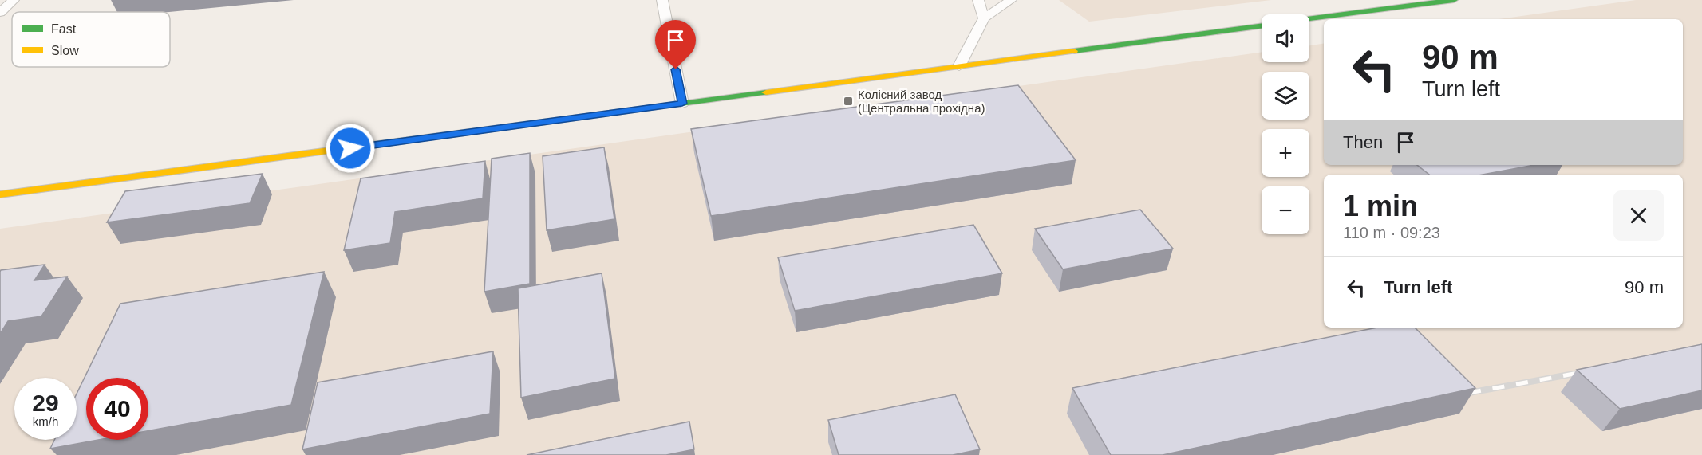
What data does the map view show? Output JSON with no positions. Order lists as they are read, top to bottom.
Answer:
{
  "places": {
    "transit": ["Колісний завод (Центральна прохідна)"]
  },
  "legend": ["Fast", "Slow"],
  "page": {
    "map_buttons": ["+", "−"],
    "turn": ["90 m", "Turn left"],
    "then": "Then",
    "heading": ["1 min", "110 m · 09:23"],
    "list": [
      {
        "name": "Turn left",
        "value": "90 m"
      }
    ],
    "speed": "29 km/h",
    "limit": "40"
  }
}
